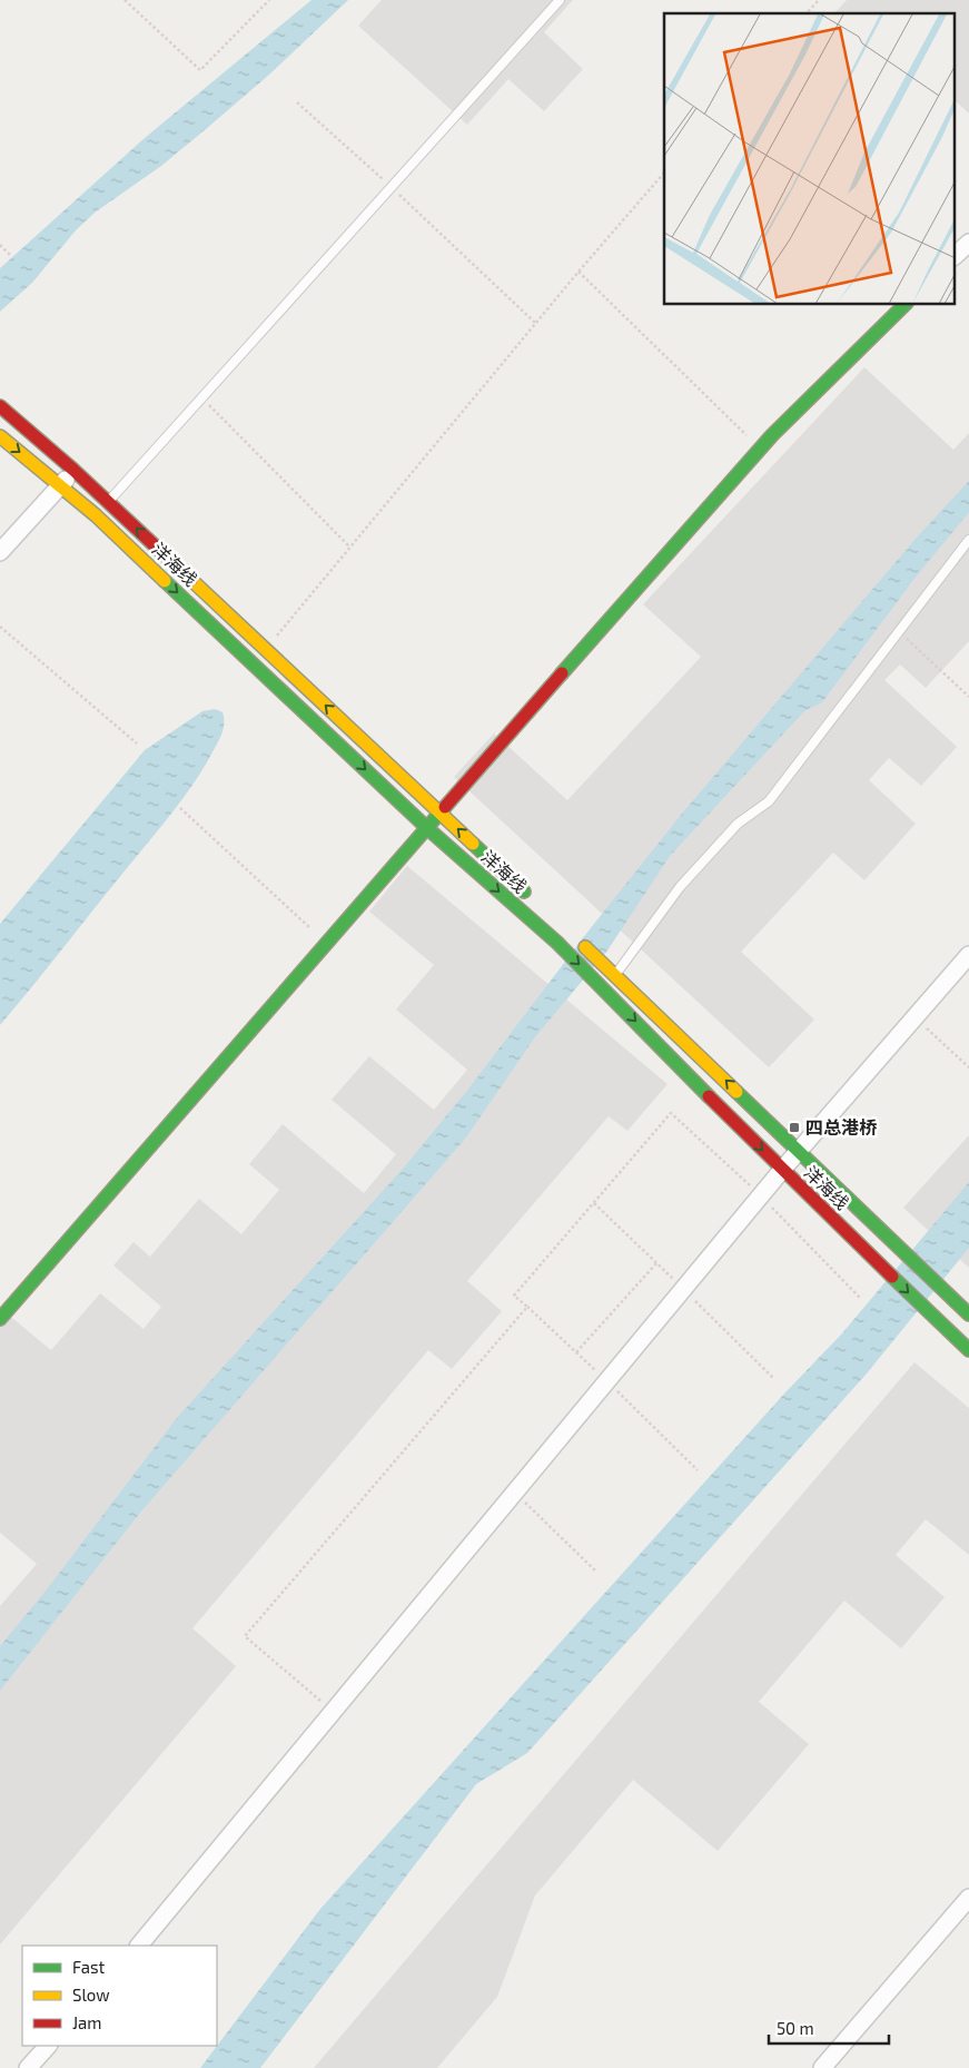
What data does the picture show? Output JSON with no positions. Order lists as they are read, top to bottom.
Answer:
{
  "streets": {
    "main road": ["洋海线"]
  },
  "places": {
    "transit": ["四总港桥"]
  },
  "legend": ["Fast", "Slow", "Jam"],
  "scale_bar": "50 m"
}
